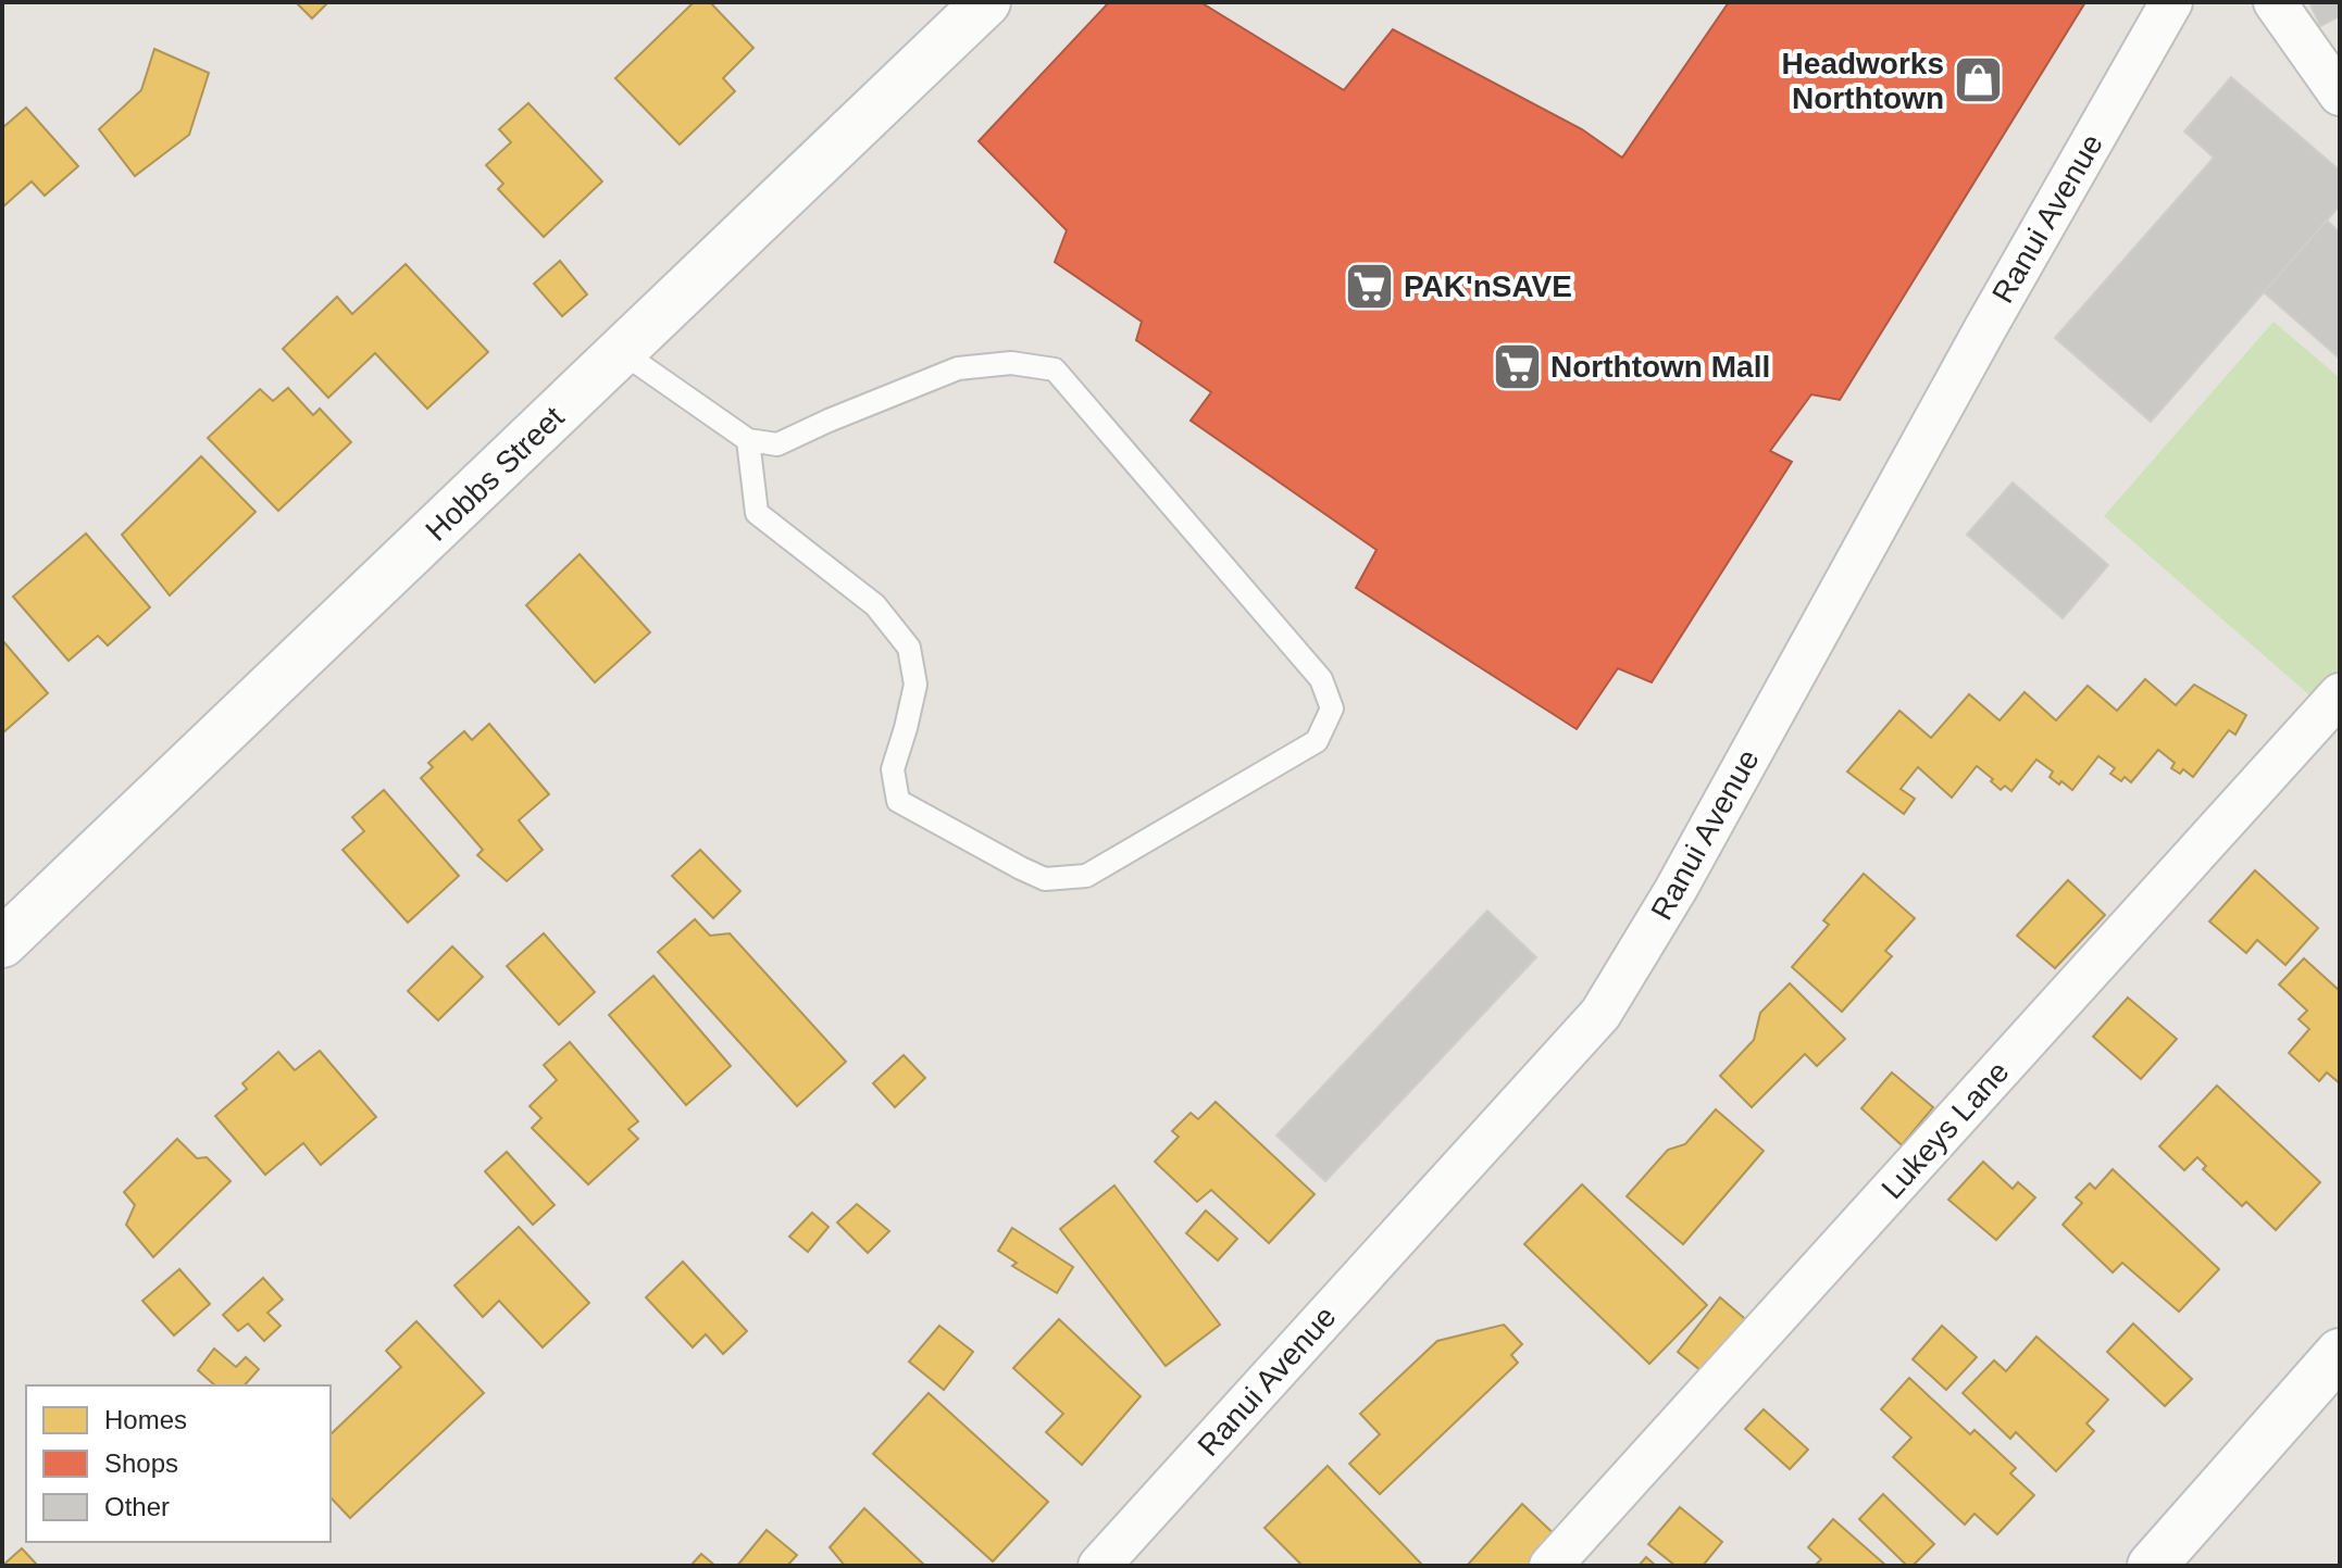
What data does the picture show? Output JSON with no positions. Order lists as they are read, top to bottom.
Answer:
{
  "streets": {
    "street": ["Ranui Avenue", "Hobbs Street", "Lukeys Lane"]
  },
  "places": {
    "shop": ["Headworks Northtown"],
    "supermarket": ["PAK'nSAVE", "Northtown Mall"]
  },
  "legend": ["Homes", "Shops", "Other"]
}
